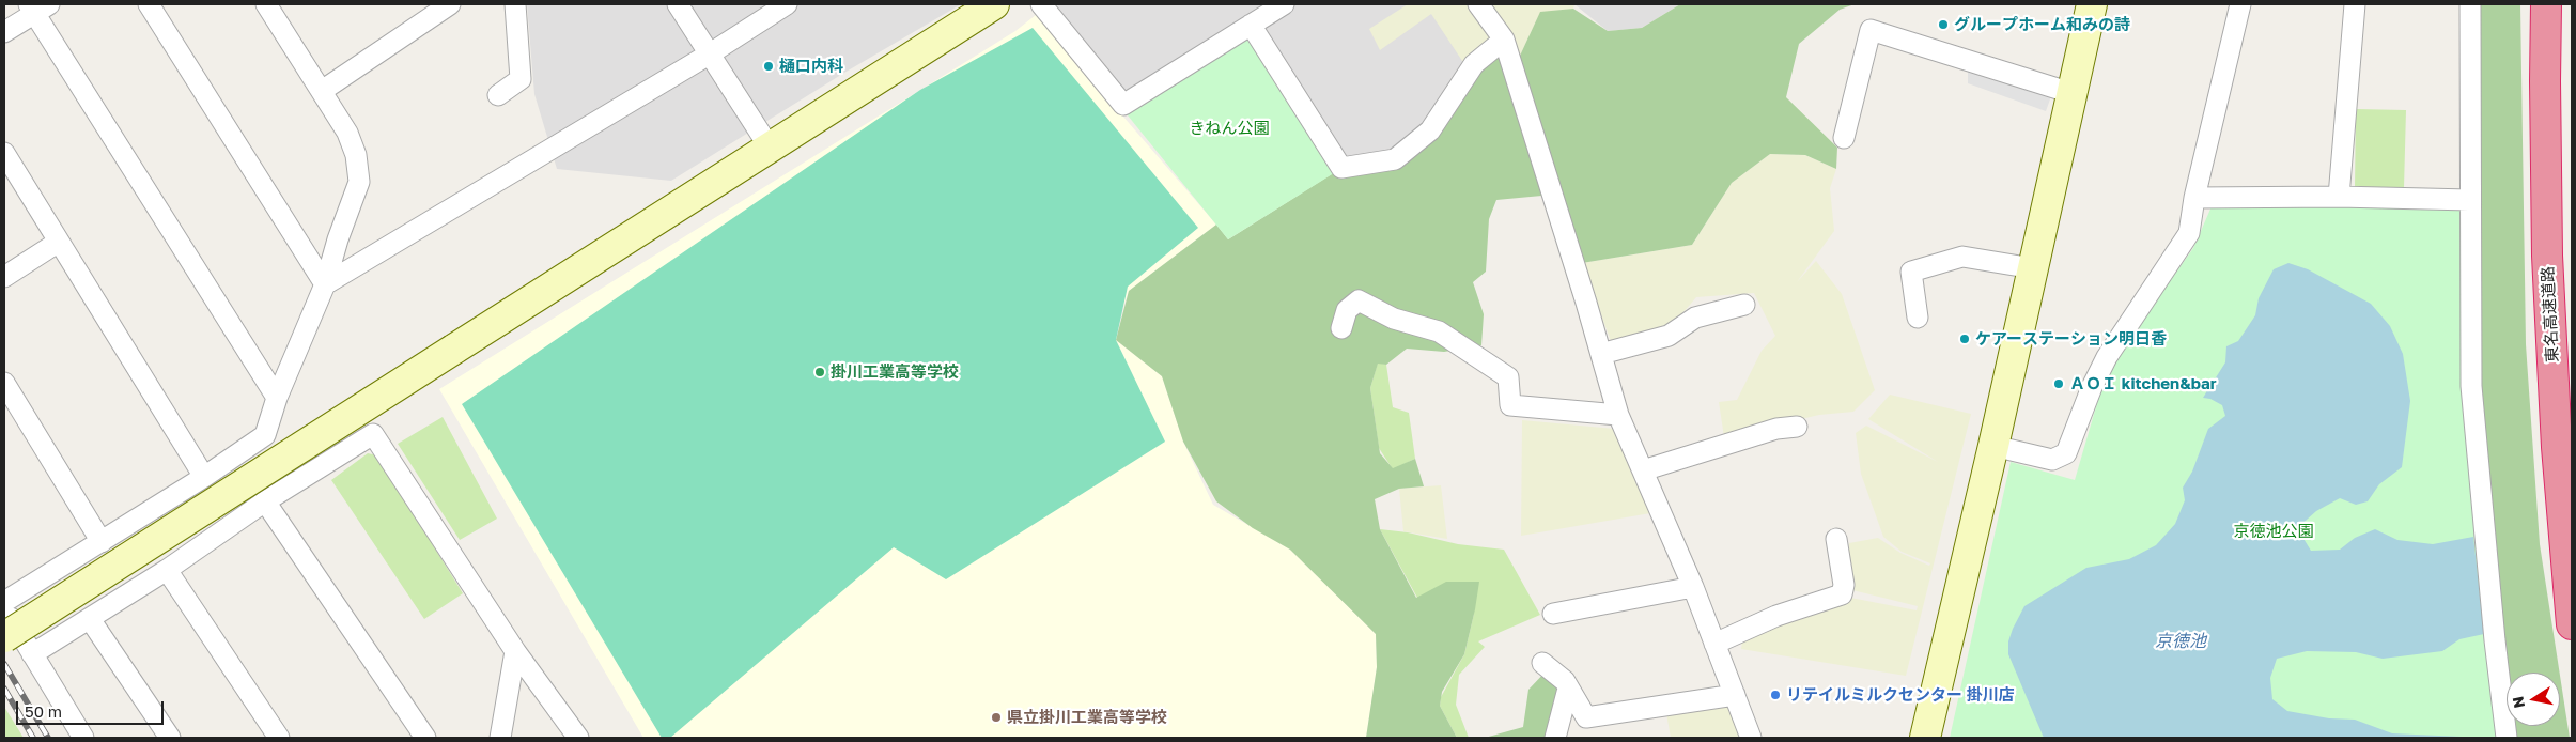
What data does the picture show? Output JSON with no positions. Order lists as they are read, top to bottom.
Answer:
{
  "streets": {
    "highway": ["東名高速道路"]
  },
  "water": ["京徳池"],
  "parks": ["きねん公園", "京徳池公園"],
  "places": [
    "グループホーム和みの詩",
    "樋口内科",
    "ケアーステーション明日香",
    "掛川工業高等学校",
    "ＡＯＩ kitchen&bar",
    "リテイルミルクセンター 掛川店",
    "県立掛川工業高等学校"
  ],
  "scale_bar": "50 m",
  "north": "left"
}
